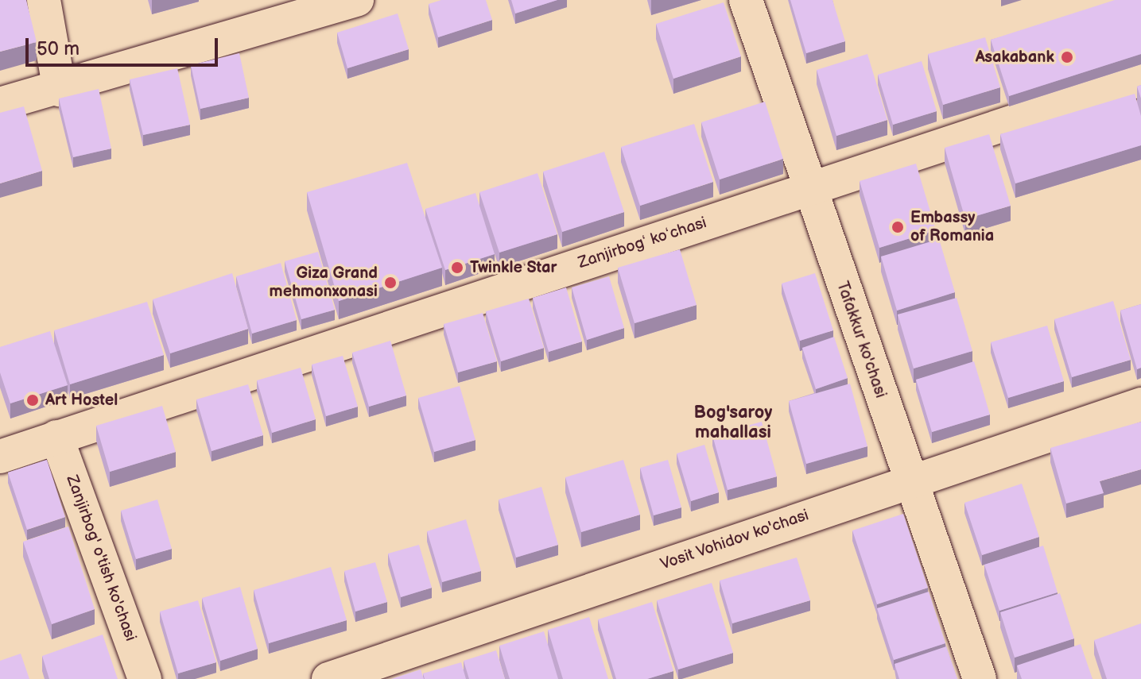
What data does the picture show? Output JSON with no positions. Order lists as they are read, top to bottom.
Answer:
{
  "streets": {
    "street": [
      "Zanjirbogʻ koʻchasi",
      "Tafakkur ko'chasi",
      "Vosit Vohidov ko'chasi",
      "Zanjirbog' o'tish ko'chasi"
    ]
  },
  "crossings": [
    ["Zanjirbogʻ koʻchasi", "Tafakkur ko'chasi"],
    ["Zanjirbogʻ koʻchasi", "Zanjirbog' o'tish ko'chasi"],
    ["Tafakkur ko'chasi", "Vosit Vohidov ko'chasi"]
  ],
  "districts": ["Bog'saroy mahallasi"],
  "places": [
    "Asakabank",
    "Embassy of Romania",
    "Twinkle Star",
    "Giza Grand mehmonxonasi",
    "Art Hostel"
  ],
  "scale_bar": "50 m"
}
